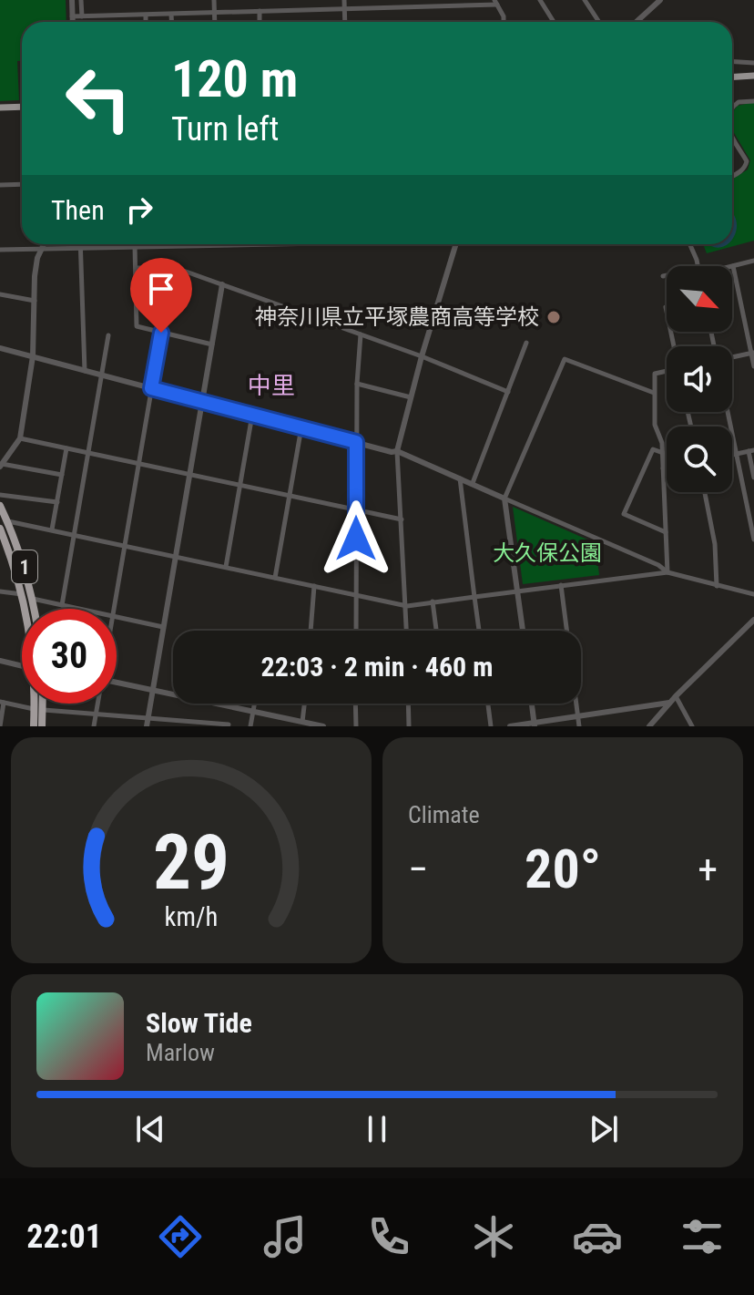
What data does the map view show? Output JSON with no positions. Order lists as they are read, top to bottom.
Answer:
{
  "streets": {
    "highway": ["1"]
  },
  "districts": ["中里"],
  "parks": ["大久保公園"],
  "places": ["神奈川県立平塚農商高等学校"],
  "north": "bottom right",
  "page": {
    "turn": ["120 m", "Turn left"],
    "then": "Then",
    "limit": "30",
    "trip": "22:03 · 2 min · 460 m",
    "tile": "Climate",
    "heat": ["−", "20°", "+"],
    "song": ["Slow Tide", "Marlow"],
    "tabs": "22:01",
    "gauge": ["29", "km/h"]
  }
}
